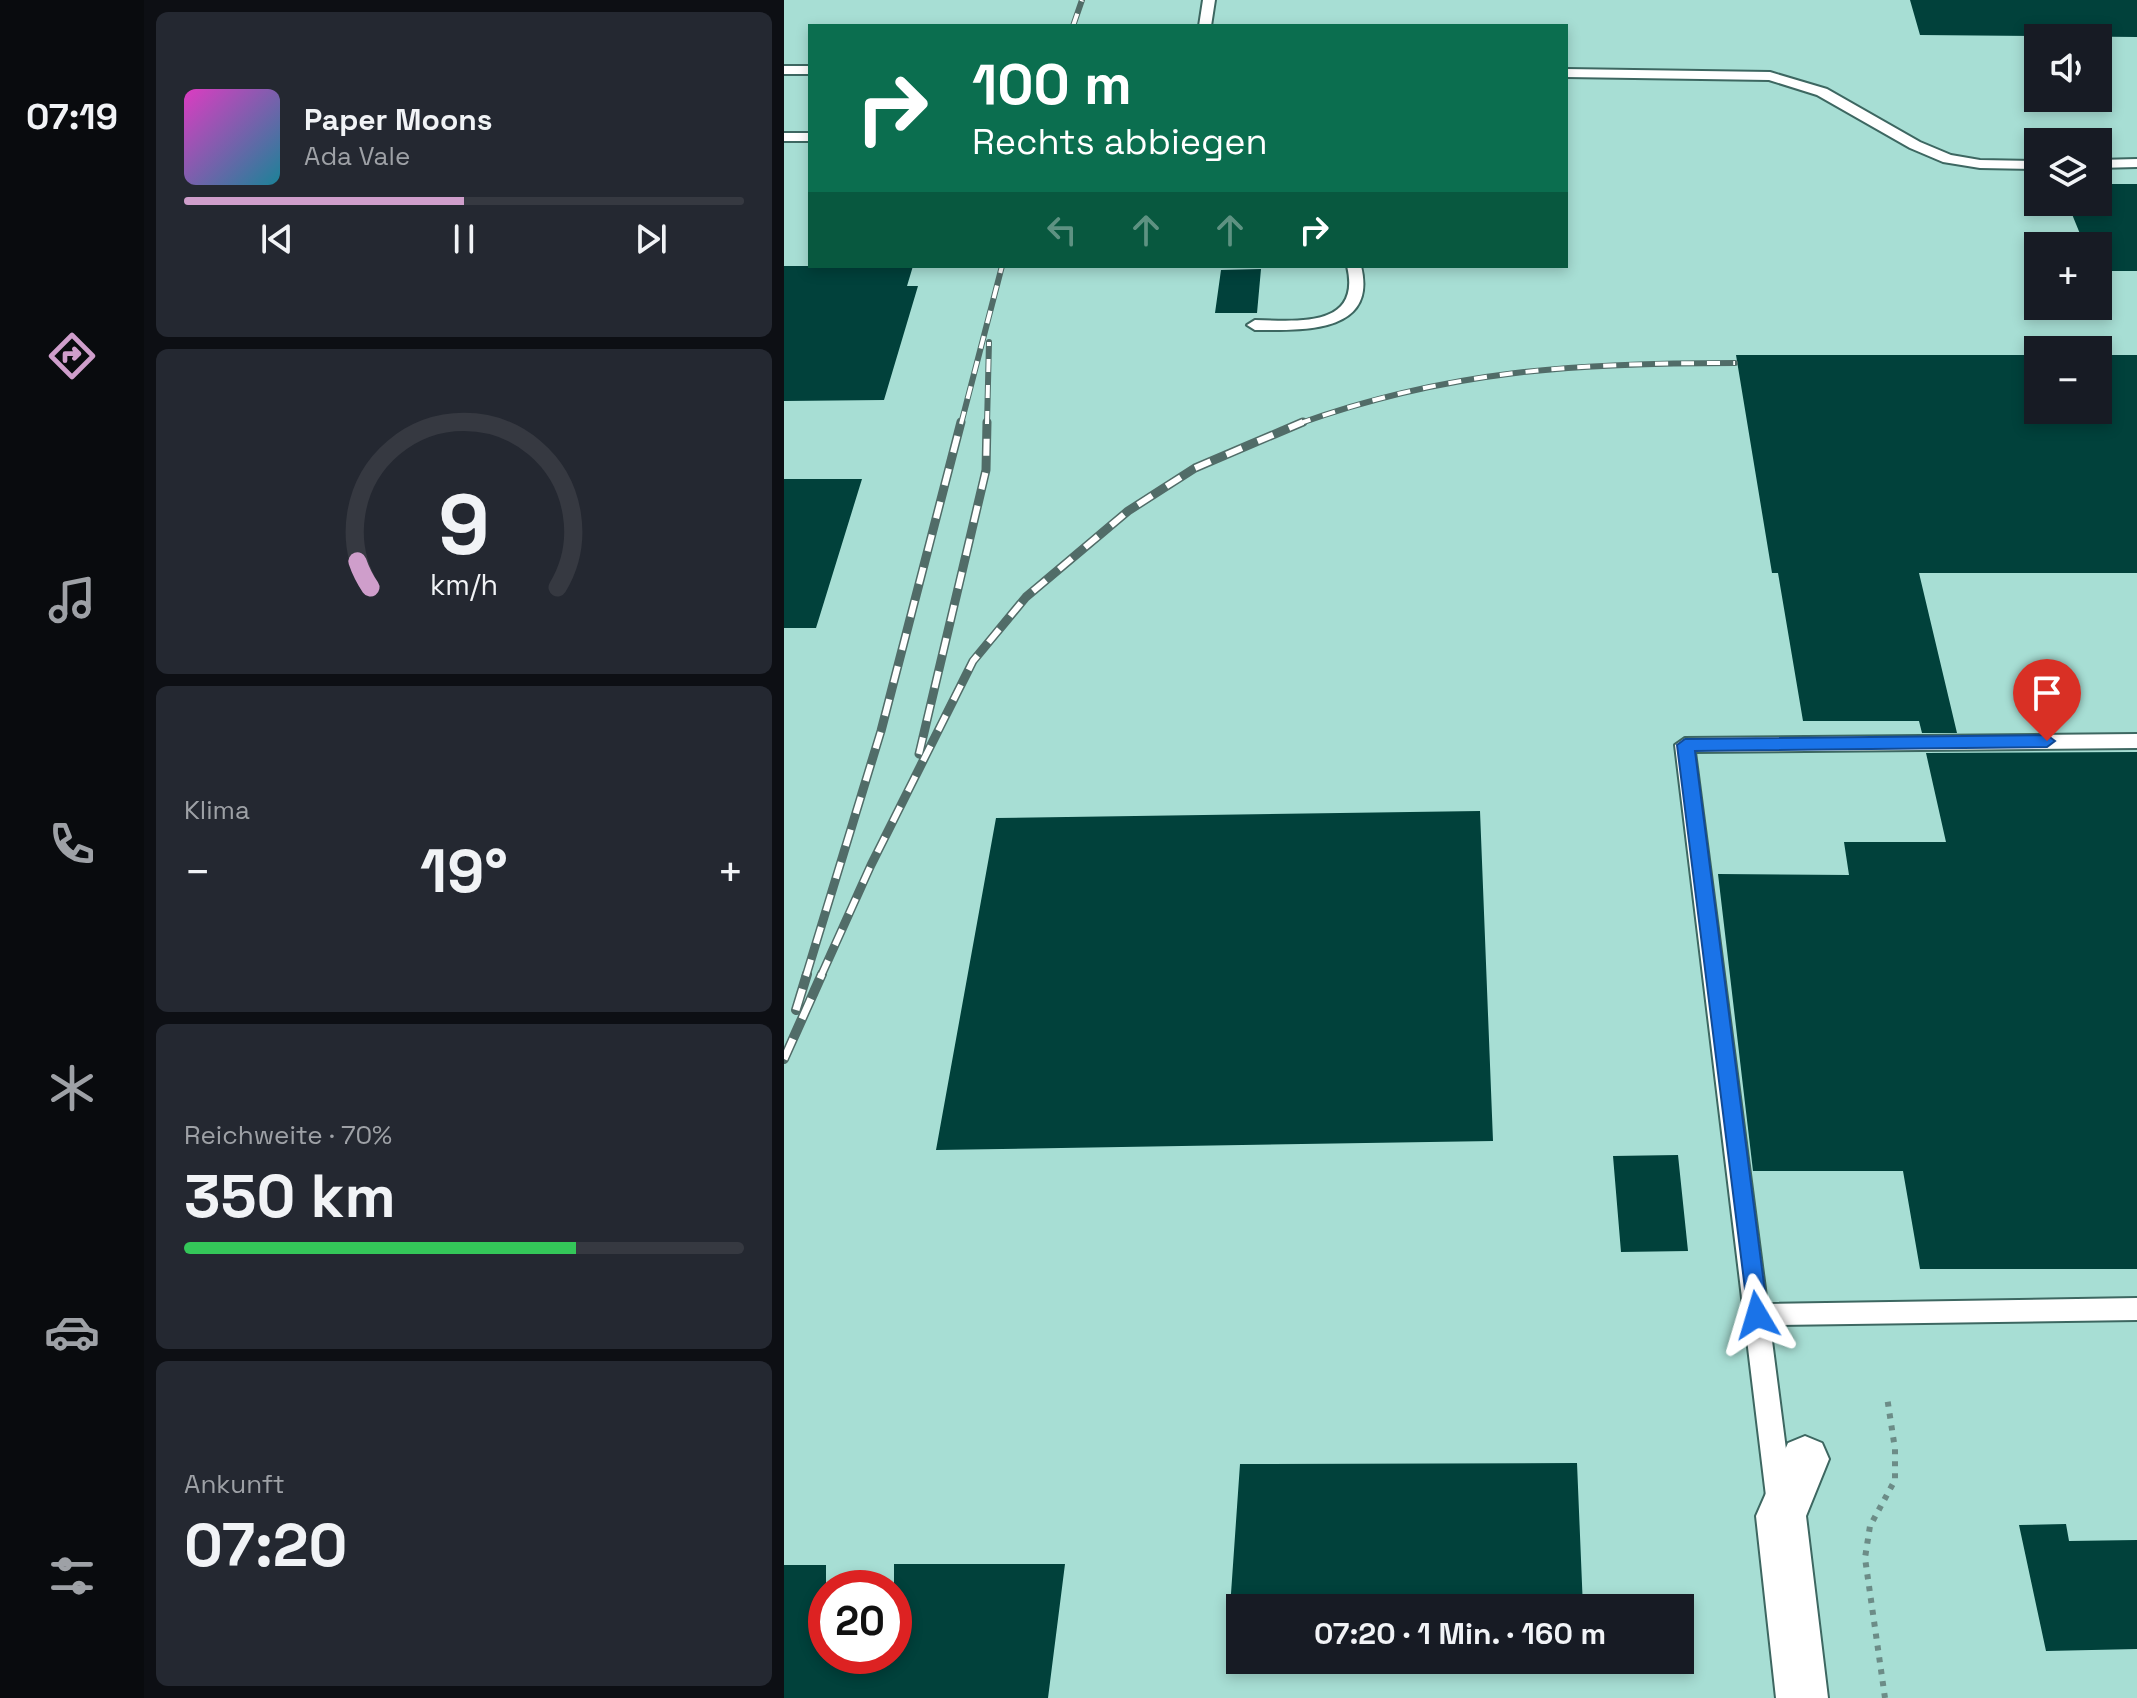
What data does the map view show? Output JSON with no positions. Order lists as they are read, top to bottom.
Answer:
{
  "page": {
    "tabs": "07:19",
    "map_buttons": ["+", "−"],
    "turn": ["100 m", "Rechts abbiegen"],
    "song": ["Paper Moons", "Ada Vale"],
    "tile": [
      "Klima",
      ["Reichweite · 70%", "350 km"],
      ["Ankunft", "07:20"]
    ],
    "heat": ["−", "19°", "+"],
    "limit": "20",
    "trip": "07:20 · 1 Min. · 160 m",
    "gauge": ["9", "km/h"]
  }
}
